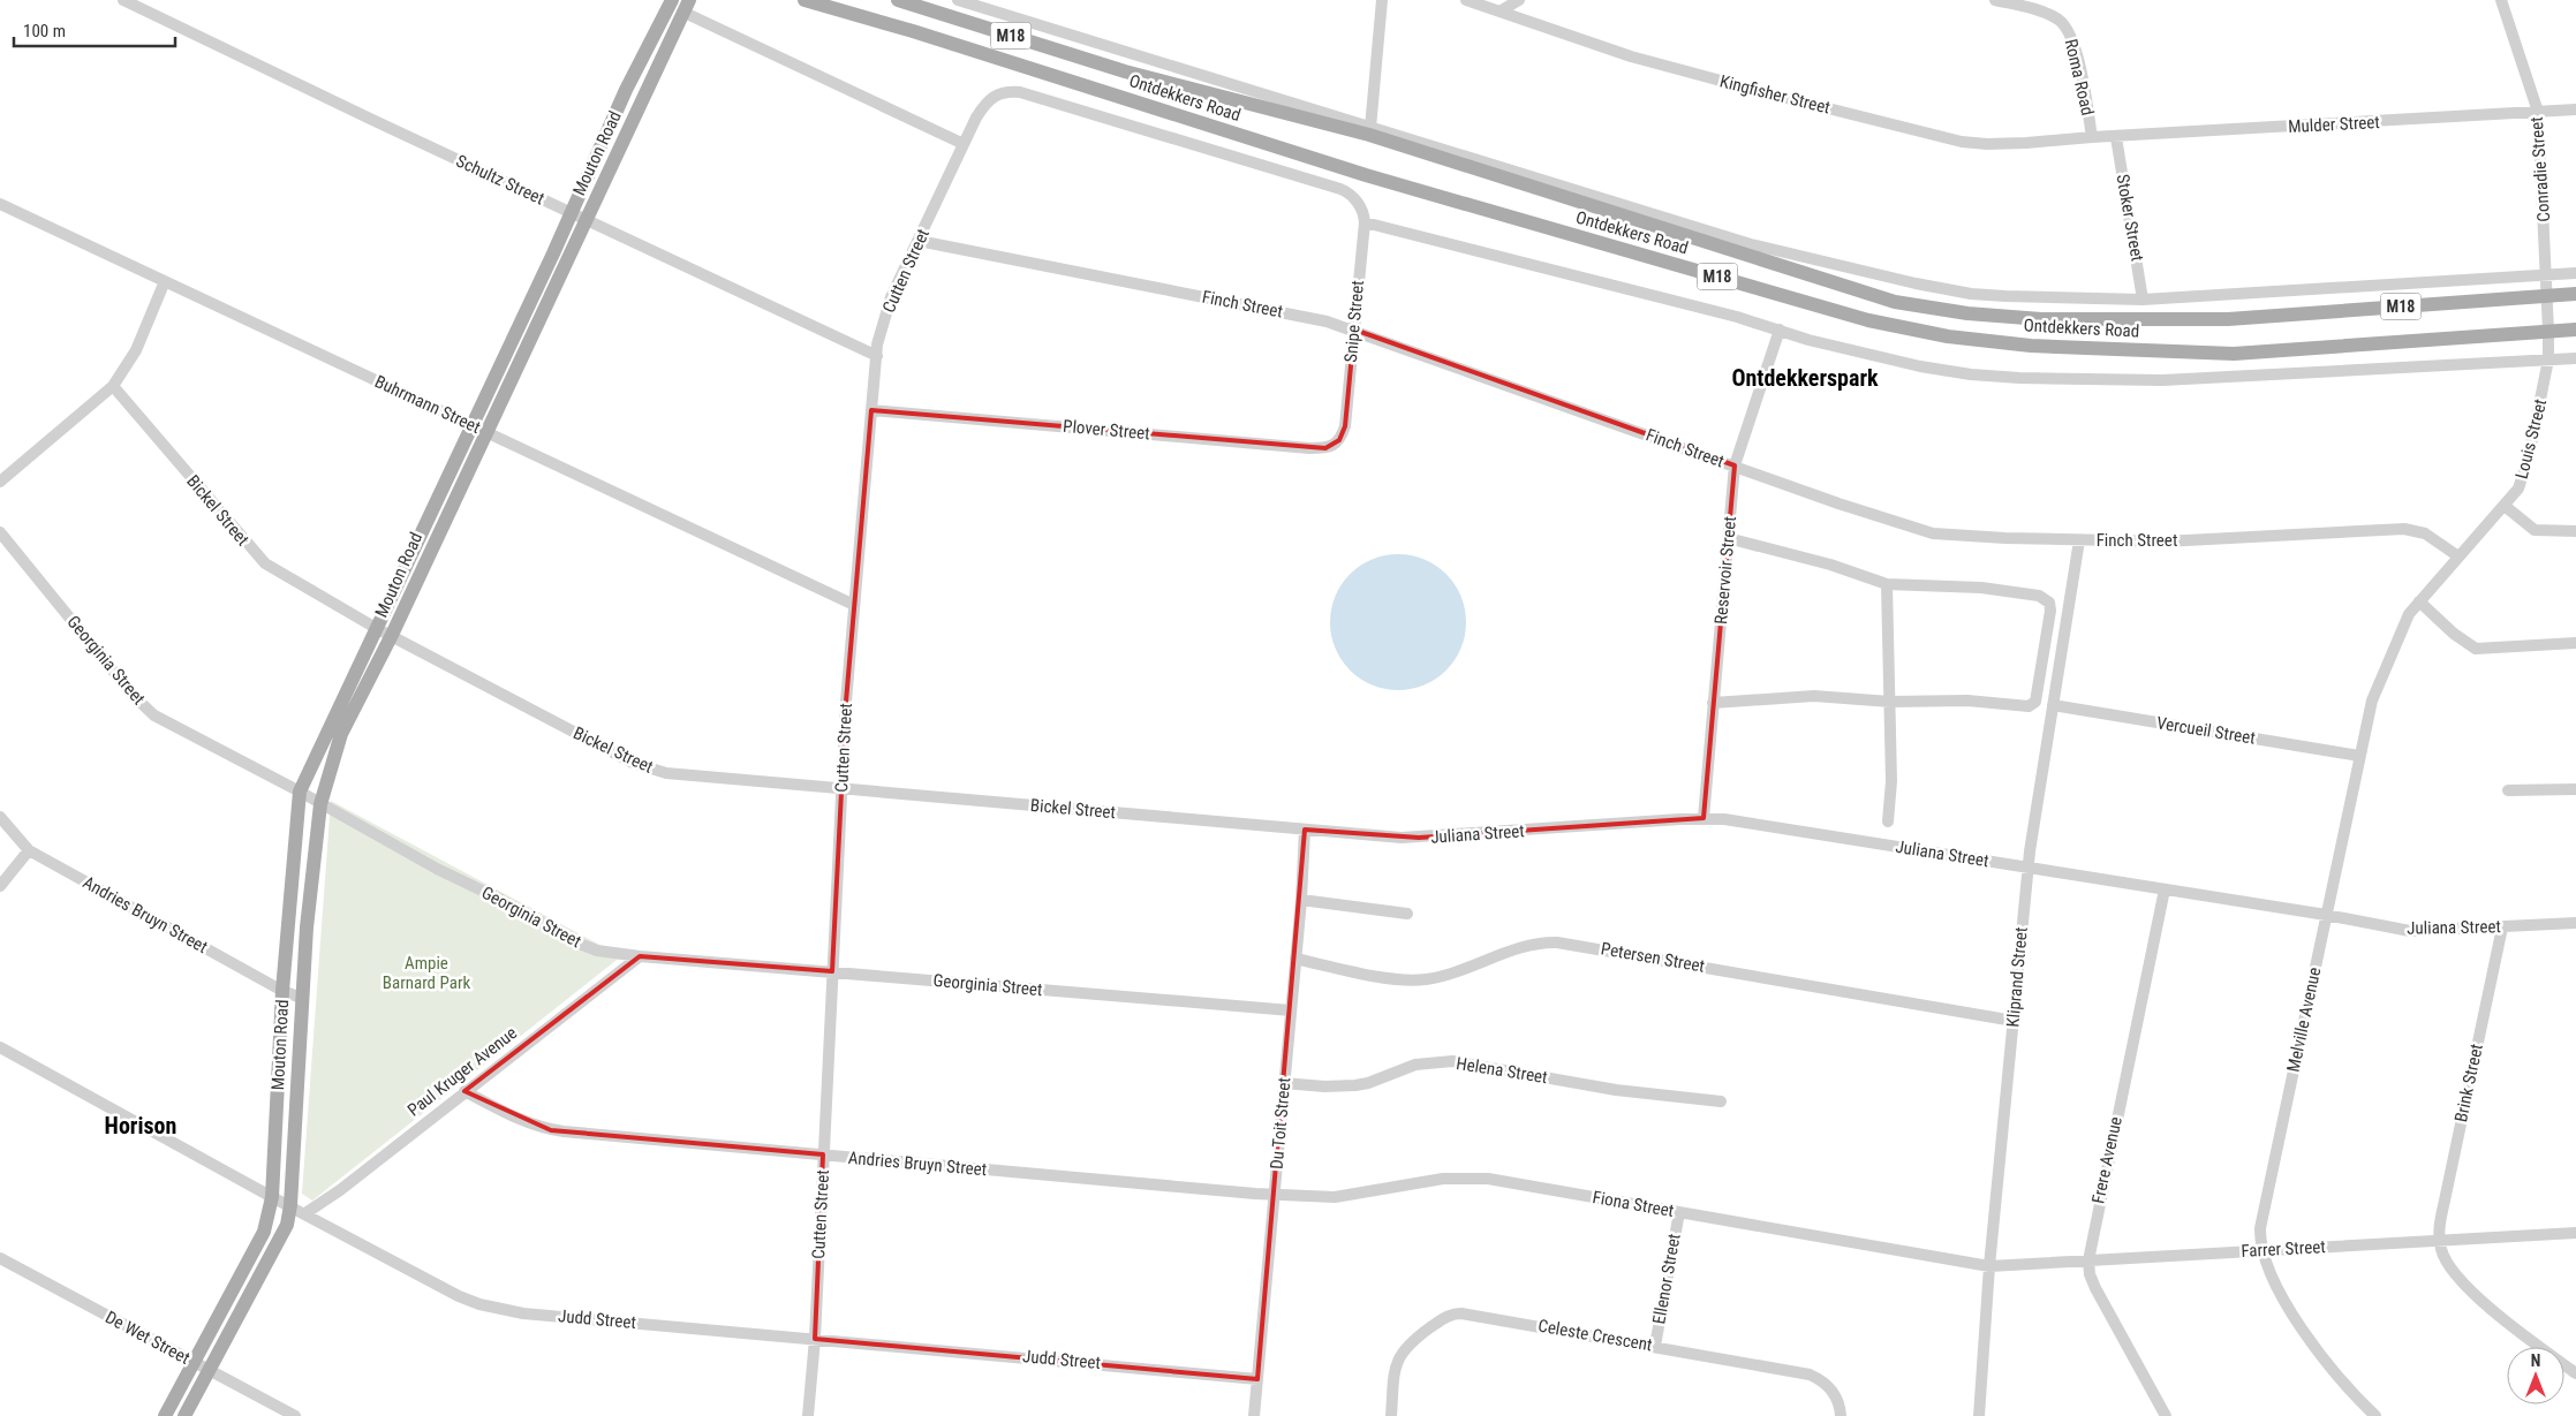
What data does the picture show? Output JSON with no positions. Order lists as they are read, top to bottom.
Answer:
{
  "streets": {
    "main road": ["M18", "Ontdekkers Road", "Mouton Road"],
    "street": [
      "Roma Road",
      "Kingfisher Street",
      "Mulder Street",
      "Conradie Street",
      "Schultz Street",
      "Stoker Street",
      "Cutten Street",
      "Finch Street",
      "Snipe Street",
      "Buhrmann Street",
      "Plover Street",
      "Louis Street",
      "Bickel Street",
      "Reservoir Street",
      "Georginia Street",
      "Vercueil Street",
      "Juliana Street",
      "Andries Bruyn Street",
      "Petersen Street",
      "Kliprand Street",
      "Melville Avenue",
      "Helena Street",
      "Paul Kruger Avenue",
      "Brink Street",
      "Du Toit Street",
      "Frere Avenue",
      "Fiona Street",
      "Farrer Street",
      "Ellenor Street",
      "Judd Street",
      "Celeste Crescent",
      "De Wet Street"
    ]
  },
  "crossings": [
    ["Roma Road", "Kingfisher Street"],
    ["Roma Road", "Mulder Street"],
    ["Kingfisher Street", "Mulder Street"],
    ["Ontdekkers Road", "Conradie Street"],
    ["Ontdekkers Road", "Stoker Street"],
    ["Ontdekkers Road", "Louis Street"],
    ["Mulder Street", "Conradie Street"],
    ["Mulder Street", "Stoker Street"],
    ["Mouton Road", "Schultz Street"],
    ["Mouton Road", "Buhrmann Street"],
    ["Mouton Road", "Bickel Street"],
    ["Mouton Road", "Georginia Street"],
    ["Mouton Road", "Andries Bruyn Street"],
    ["Mouton Road", "Judd Street"],
    ["Conradie Street", "Louis Street"],
    ["Schultz Street", "Cutten Street"],
    ["Cutten Street", "Finch Street"],
    ["Cutten Street", "Snipe Street"],
    ["Cutten Street", "Buhrmann Street"],
    ["Cutten Street", "Plover Street"],
    ["Cutten Street", "Bickel Street"],
    ["Cutten Street", "Georginia Street"],
    ["Cutten Street", "Andries Bruyn Street"],
    ["Cutten Street", "Judd Street"],
    ["Finch Street", "Snipe Street"],
    ["Finch Street", "Louis Street"],
    ["Finch Street", "Reservoir Street"],
    ["Finch Street", "Kliprand Street"],
    ["Snipe Street", "Plover Street"],
    ["Louis Street", "Melville Avenue"],
    ["Bickel Street", "Juliana Street"],
    ["Bickel Street", "Du Toit Street"],
    ["Reservoir Street", "Juliana Street"],
    ["Georginia Street", "Paul Kruger Avenue"],
    ["Georginia Street", "Du Toit Street"],
    ["Vercueil Street", "Kliprand Street"],
    ["Vercueil Street", "Melville Avenue"],
    ["Juliana Street", "Kliprand Street"],
    ["Juliana Street", "Melville Avenue"],
    ["Juliana Street", "Brink Street"],
    ["Juliana Street", "Du Toit Street"],
    ["Juliana Street", "Frere Avenue"],
    ["Andries Bruyn Street", "Paul Kruger Avenue"],
    ["Andries Bruyn Street", "Du Toit Street"],
    ["Andries Bruyn Street", "Fiona Street"],
    ["Petersen Street", "Kliprand Street"],
    ["Petersen Street", "Du Toit Street"],
    ["Kliprand Street", "Fiona Street"],
    ["Kliprand Street", "Farrer Street"],
    ["Melville Avenue", "Farrer Street"],
    ["Helena Street", "Du Toit Street"],
    ["Paul Kruger Avenue", "Judd Street"],
    ["Brink Street", "Farrer Street"],
    ["Du Toit Street", "Fiona Street"],
    ["Du Toit Street", "Judd Street"],
    ["Frere Avenue", "Farrer Street"],
    ["Fiona Street", "Farrer Street"],
    ["Fiona Street", "Ellenor Street"],
    ["Ellenor Street", "Celeste Crescent"]
  ],
  "districts": ["Ontdekkerspark", "Horison"],
  "parks": ["Ampie Barnard Park"],
  "scale_bar": "100 m",
  "north": "top"
}
